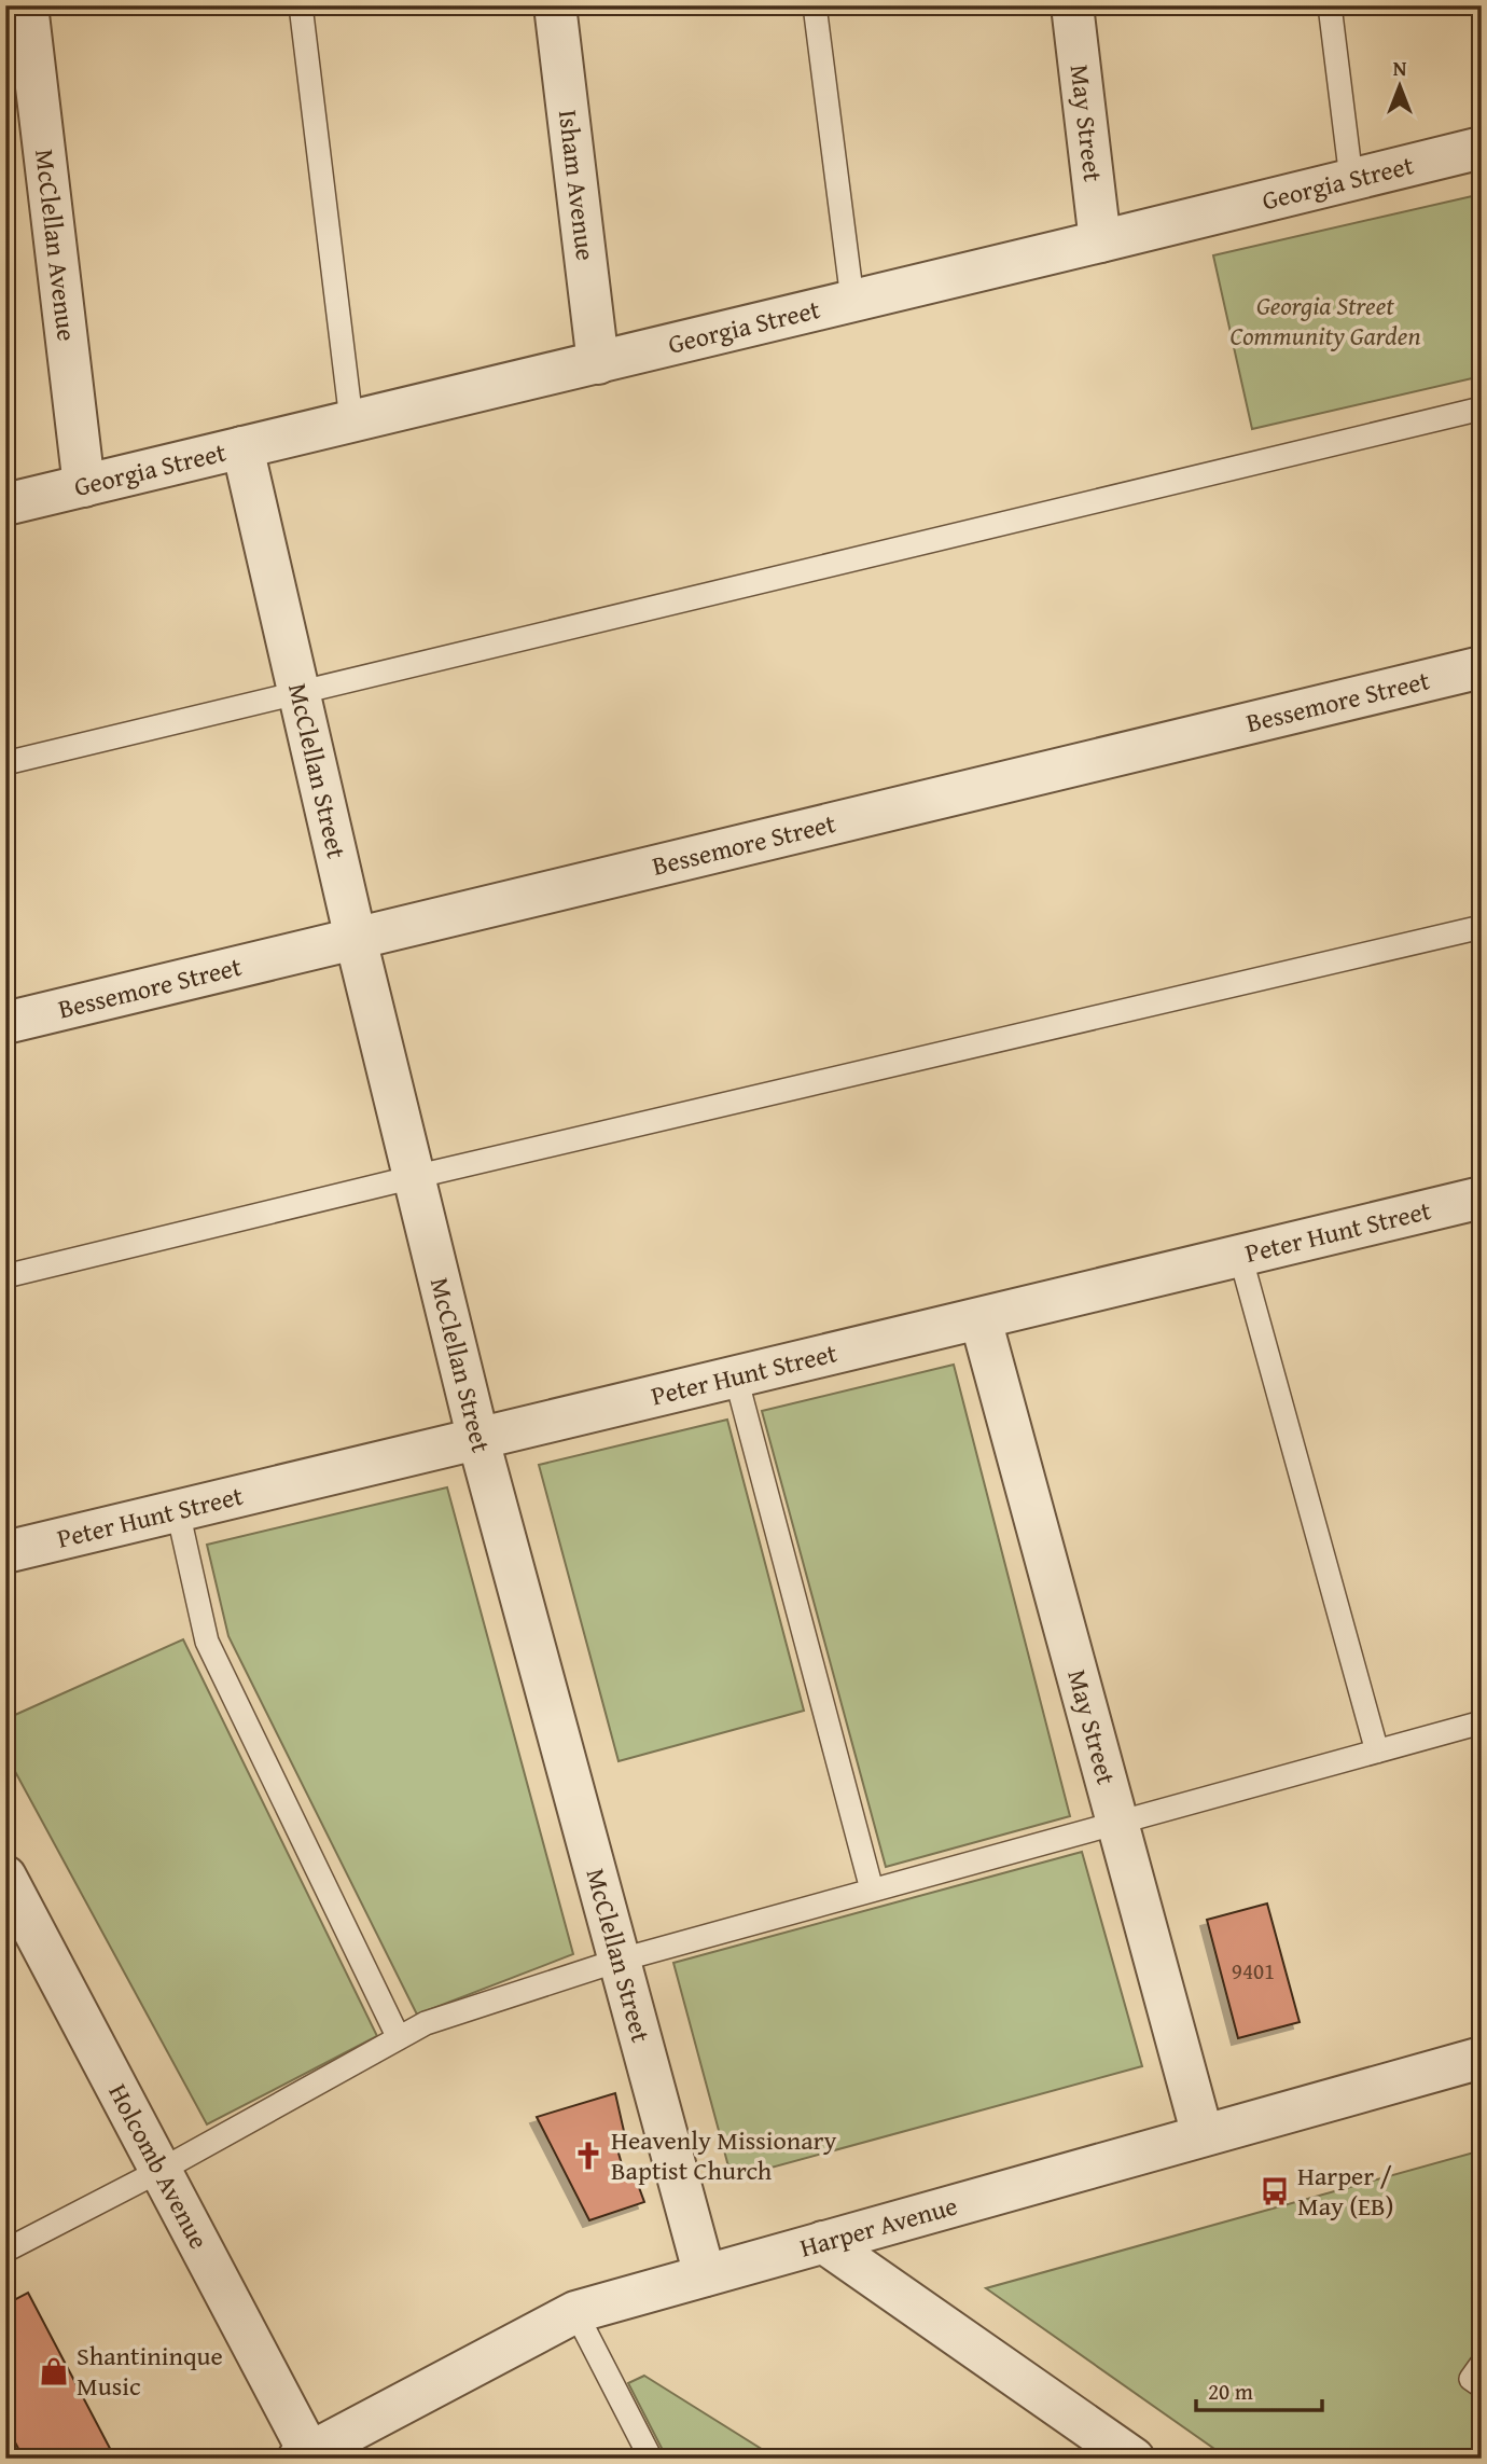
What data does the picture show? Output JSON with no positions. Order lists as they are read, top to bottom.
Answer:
{
  "streets": {
    "street": [
      "May Street",
      "Georgia Street",
      "Isham Avenue",
      "McClellan Avenue",
      "Bessemore Street",
      "McClellan Street",
      "Peter Hunt Street",
      "Holcomb Avenue",
      "Harper Avenue"
    ]
  },
  "crossings": [
    ["May Street", "Georgia Street"],
    ["May Street", "Peter Hunt Street"],
    ["May Street", "Harper Avenue"],
    ["Georgia Street", "Isham Avenue"],
    ["Georgia Street", "McClellan Avenue"],
    ["Georgia Street", "McClellan Street"],
    ["Bessemore Street", "McClellan Street"],
    ["McClellan Street", "Peter Hunt Street"],
    ["McClellan Street", "Harper Avenue"],
    ["Holcomb Avenue", "Harper Avenue"]
  ],
  "parks": ["Georgia Street Community Garden"],
  "places": {
    "church": ["Heavenly Missionary Baptist Church"],
    "bus stop": ["Harper / May (EB)"],
    "shop": ["Shantininque Music"]
  },
  "house_numbers": ["9401"],
  "scale_bar": "20 m",
  "north": "top"
}
